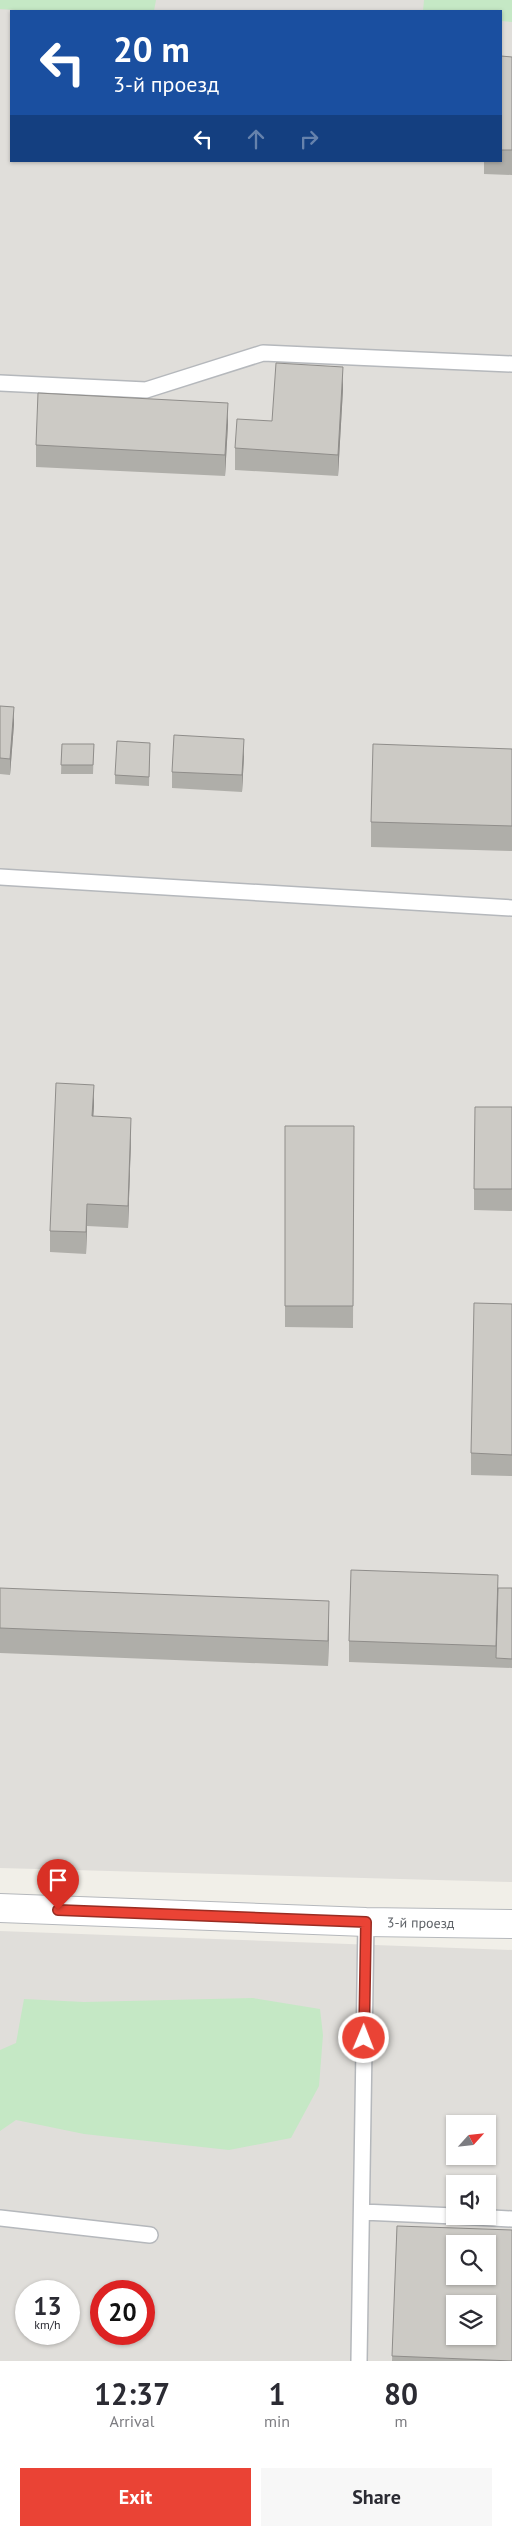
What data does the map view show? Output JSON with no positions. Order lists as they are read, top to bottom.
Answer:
{
  "streets": {
    "street": ["3-й проезд"]
  },
  "north": "top right",
  "page": {
    "turn": ["20 m", "3-й проезд"],
    "speed": "13 km/h",
    "limit": "20",
    "eta": [
      "12:37",
      "Arrival",
      "1",
      "min",
      "80",
      "m"
    ],
    "buttons": ["Exit", "Share"]
  }
}
